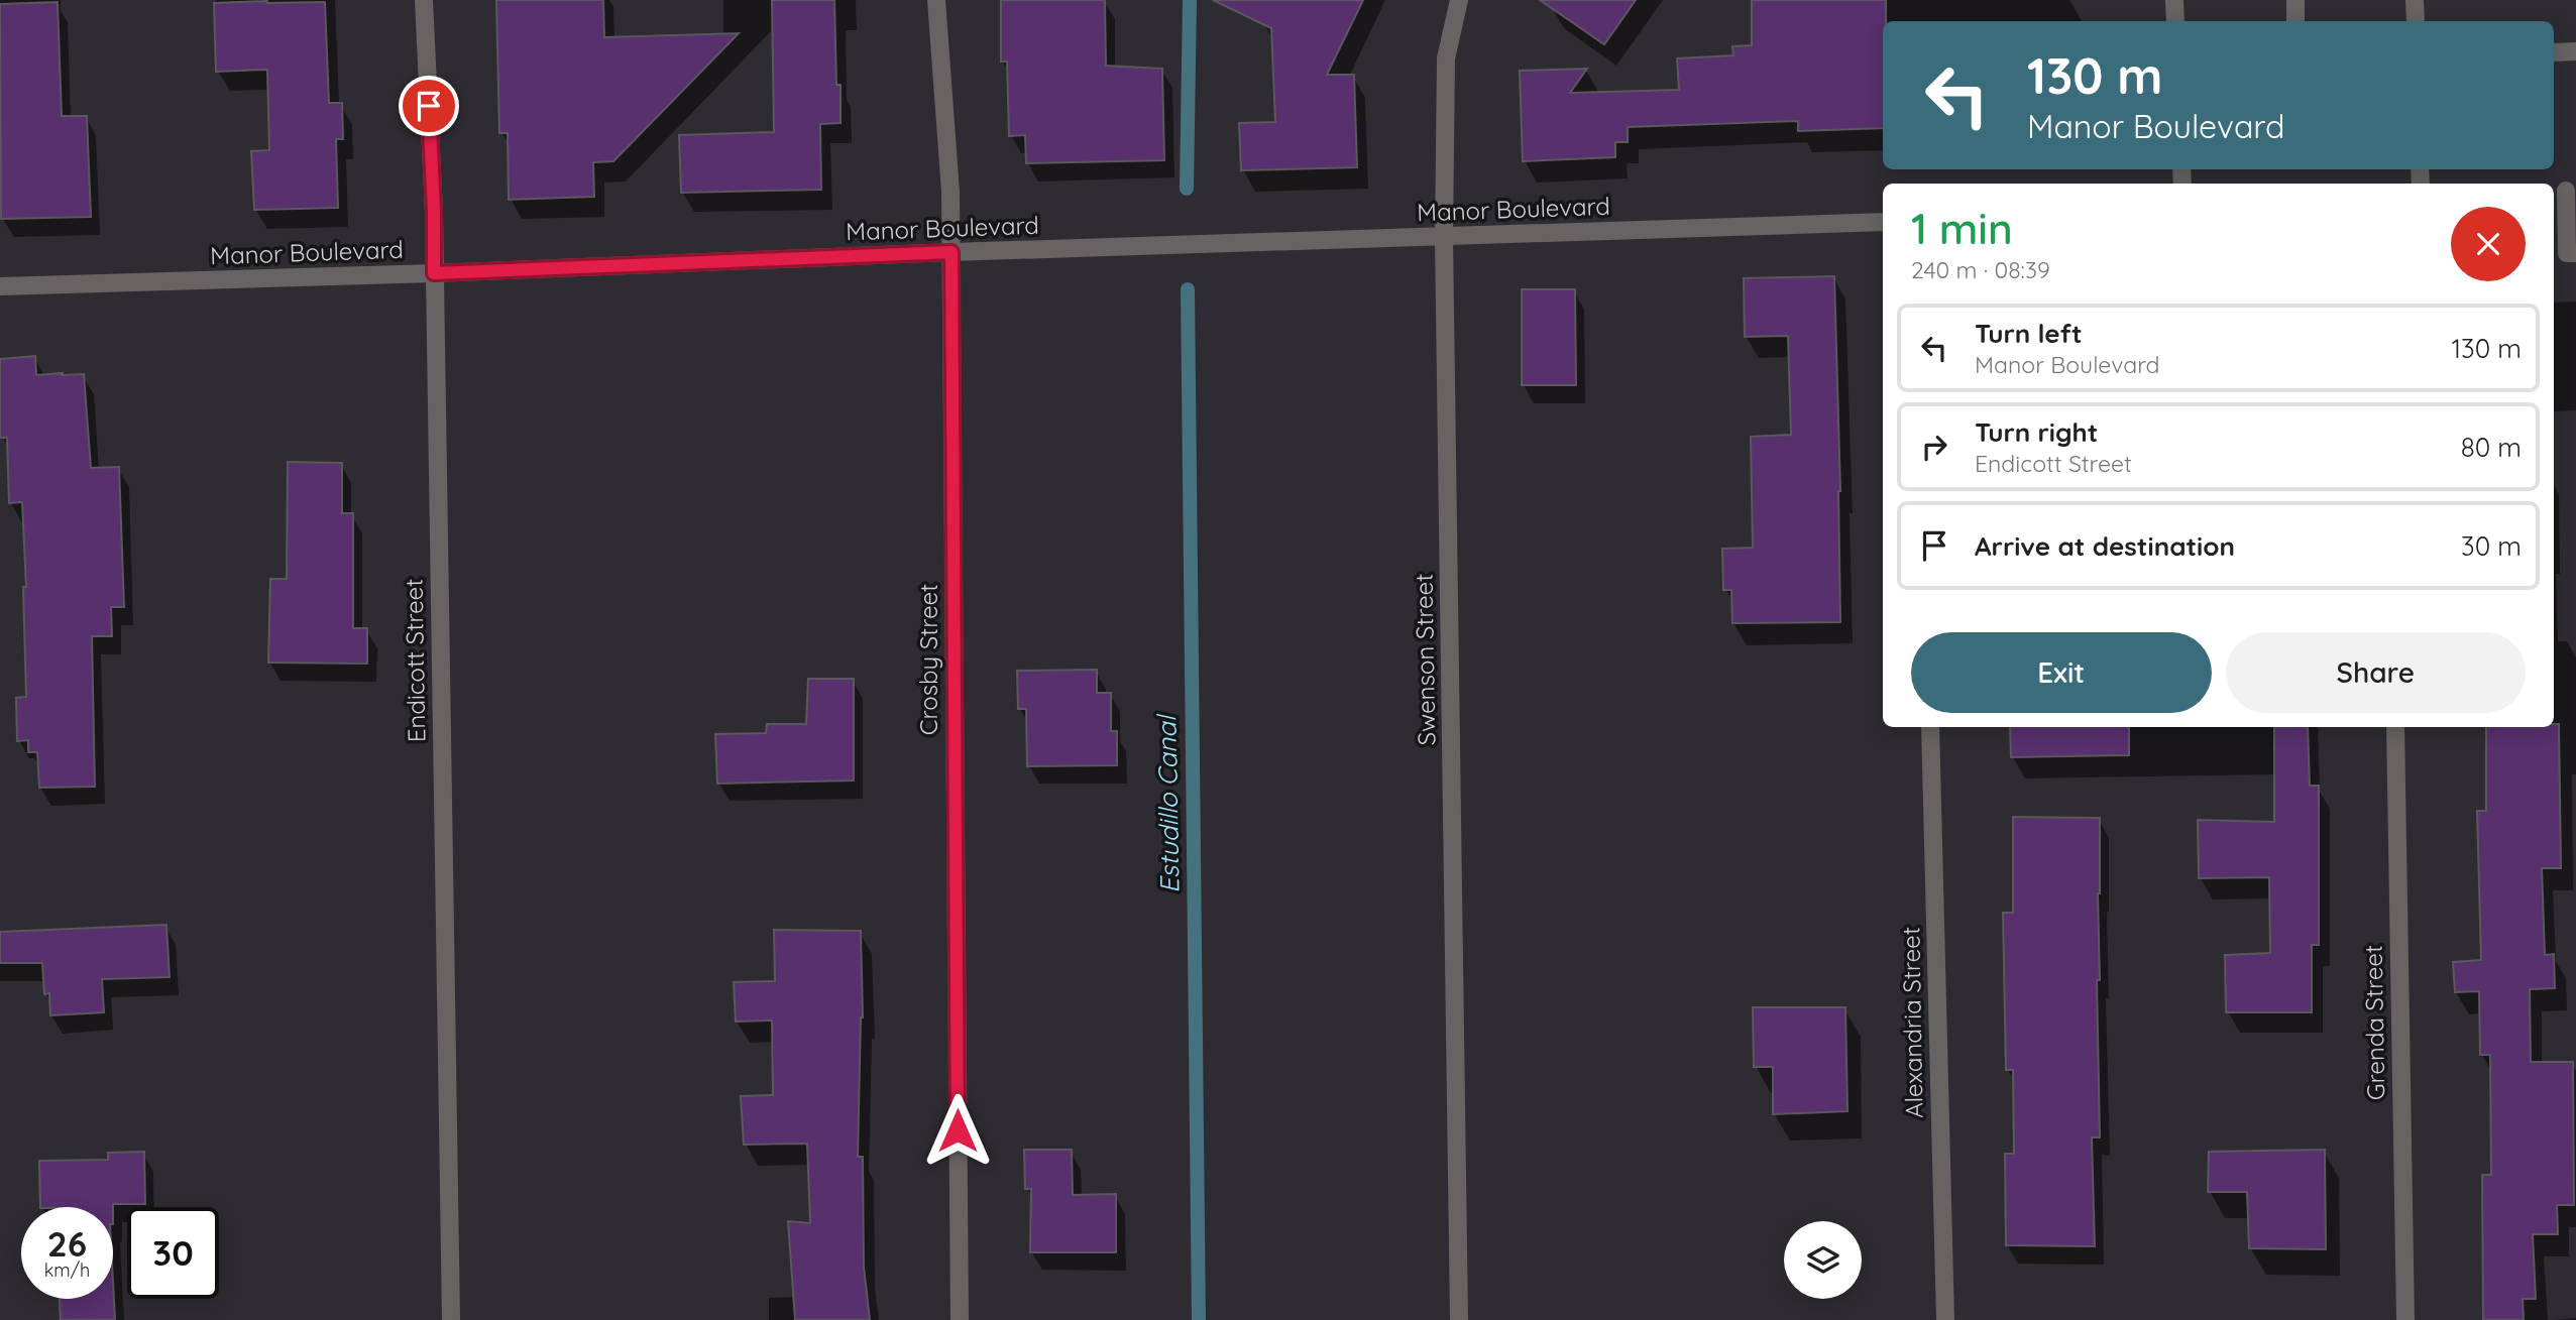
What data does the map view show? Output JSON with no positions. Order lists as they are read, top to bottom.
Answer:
{
  "streets": {
    "street": [
      "Manor Boulevard",
      "Crosby Street",
      "Swenson Street",
      "Endicott Street",
      "Alexandria Street",
      "Grenda Street"
    ]
  },
  "crossings": [
    ["Manor Boulevard", "Crosby Street"],
    ["Manor Boulevard", "Swenson Street"],
    ["Manor Boulevard", "Endicott Street"]
  ],
  "water": ["Estudillo Canal"],
  "page": {
    "turn": ["130 m", "Manor Boulevard"],
    "heading": ["1 min", "240 m · 08:39"],
    "list": [
      {
        "name": "Turn left",
        "note": "Manor Boulevard",
        "value": "130 m"
      },
      {
        "name": "Turn right",
        "note": "Endicott Street",
        "value": "80 m"
      },
      {
        "name": "Arrive at destination",
        "value": "30 m"
      }
    ],
    "buttons": ["Exit", "Share"],
    "speed": "26 km/h",
    "limit": "30"
  }
}
